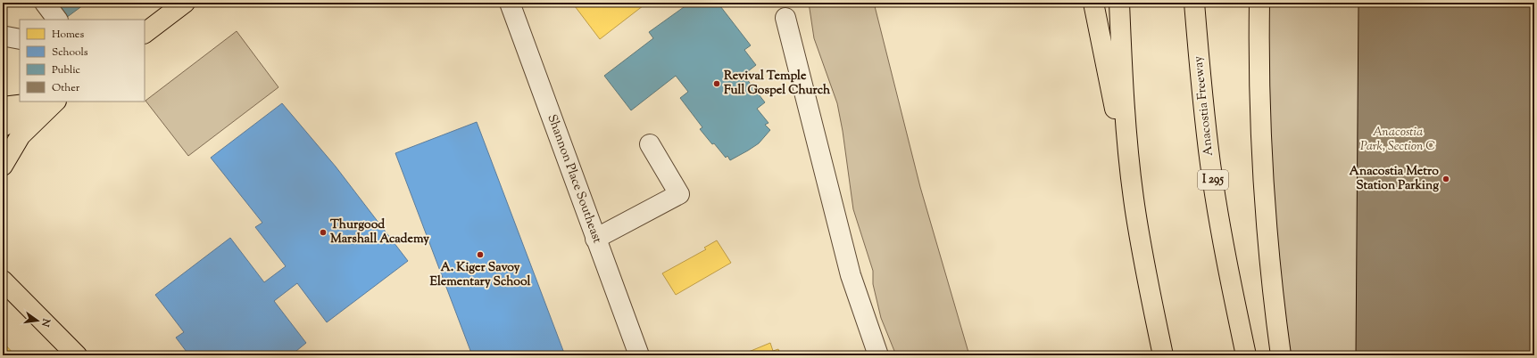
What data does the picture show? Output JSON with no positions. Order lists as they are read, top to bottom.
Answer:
{
  "streets": {
    "main road": ["Anacostia Freeway", "I 295"],
    "street": ["Shannon Place Southeast"]
  },
  "parks": ["Anacostia Park, Section C"],
  "places": [
    "Revival Temple Full Gospel Church",
    "Anacostia Metro Station Parking",
    "Thurgood Marshall Academy",
    "A. Kiger Savoy Elementary School"
  ],
  "legend": [
    "Homes",
    "Schools",
    "Public",
    "Other"
  ],
  "north": "right"
}
